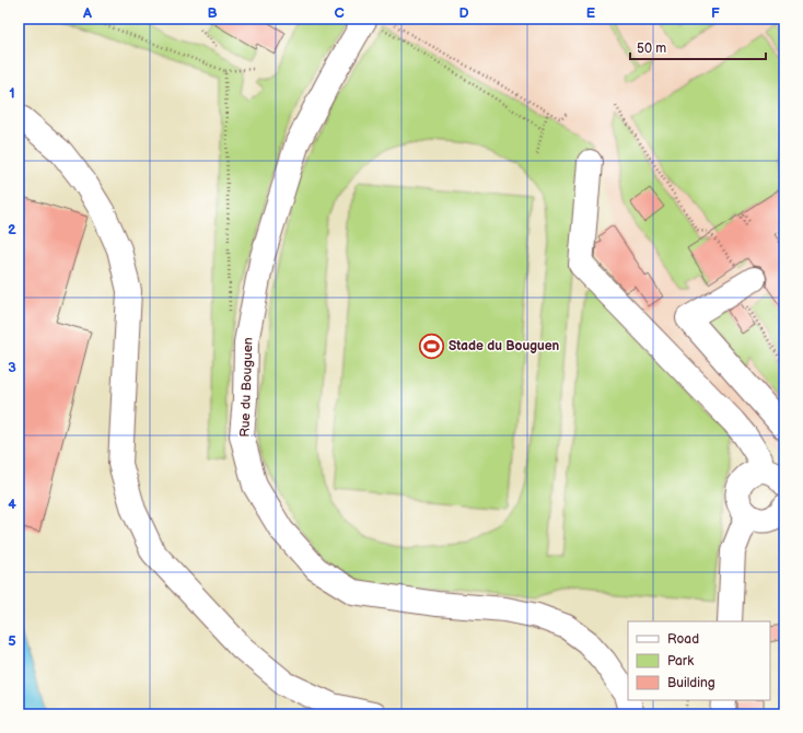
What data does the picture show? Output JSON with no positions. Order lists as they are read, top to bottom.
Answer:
{
  "streets": {
    "street": ["Rue du Bouguen"]
  },
  "places": {
    "sports": ["Stade du Bouguen"]
  },
  "legend": ["Road", "Park", "Building"],
  "scale_bar": "50 m",
  "grid": {
    "columns": [
      "A",
      "B",
      "C",
      "D",
      "E",
      "F"
    ],
    "rows": [
      "1",
      "2",
      "3",
      "4",
      "5"
    ]
  }
}
